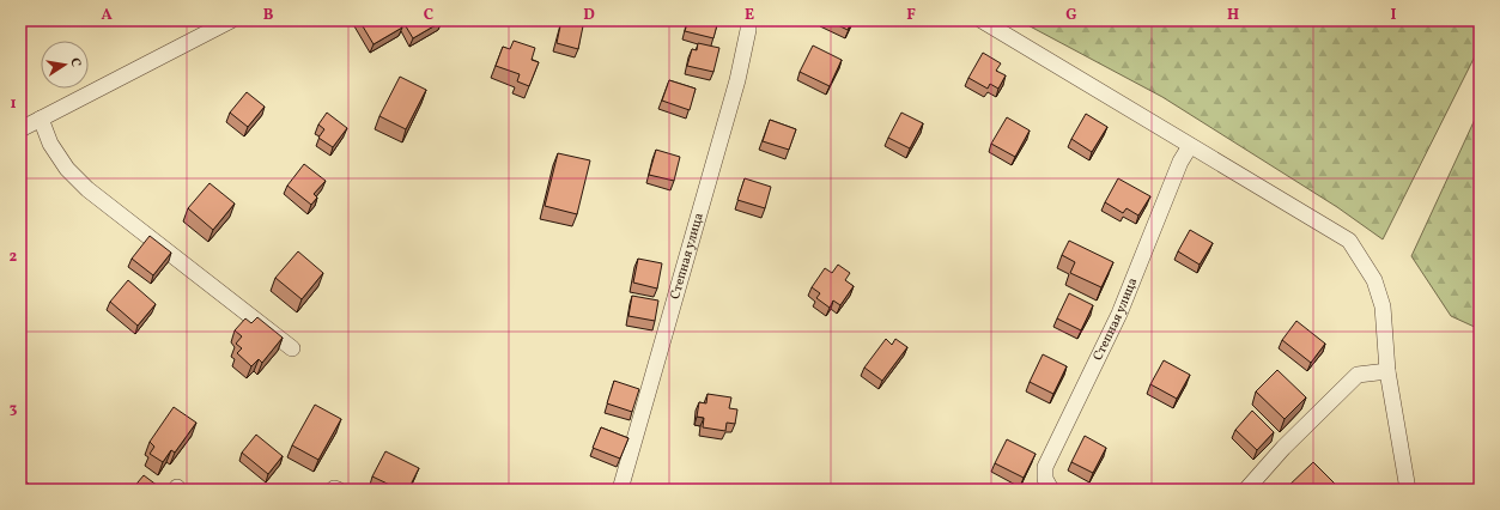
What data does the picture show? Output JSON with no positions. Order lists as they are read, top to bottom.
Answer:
{
  "streets": {
    "street": ["Степная улица"]
  },
  "north": "right",
  "grid": {
    "columns": [
      "A",
      "B",
      "C",
      "D",
      "E",
      "F",
      "G",
      "H",
      "I"
    ],
    "rows": ["1", "2", "3"]
  }
}
